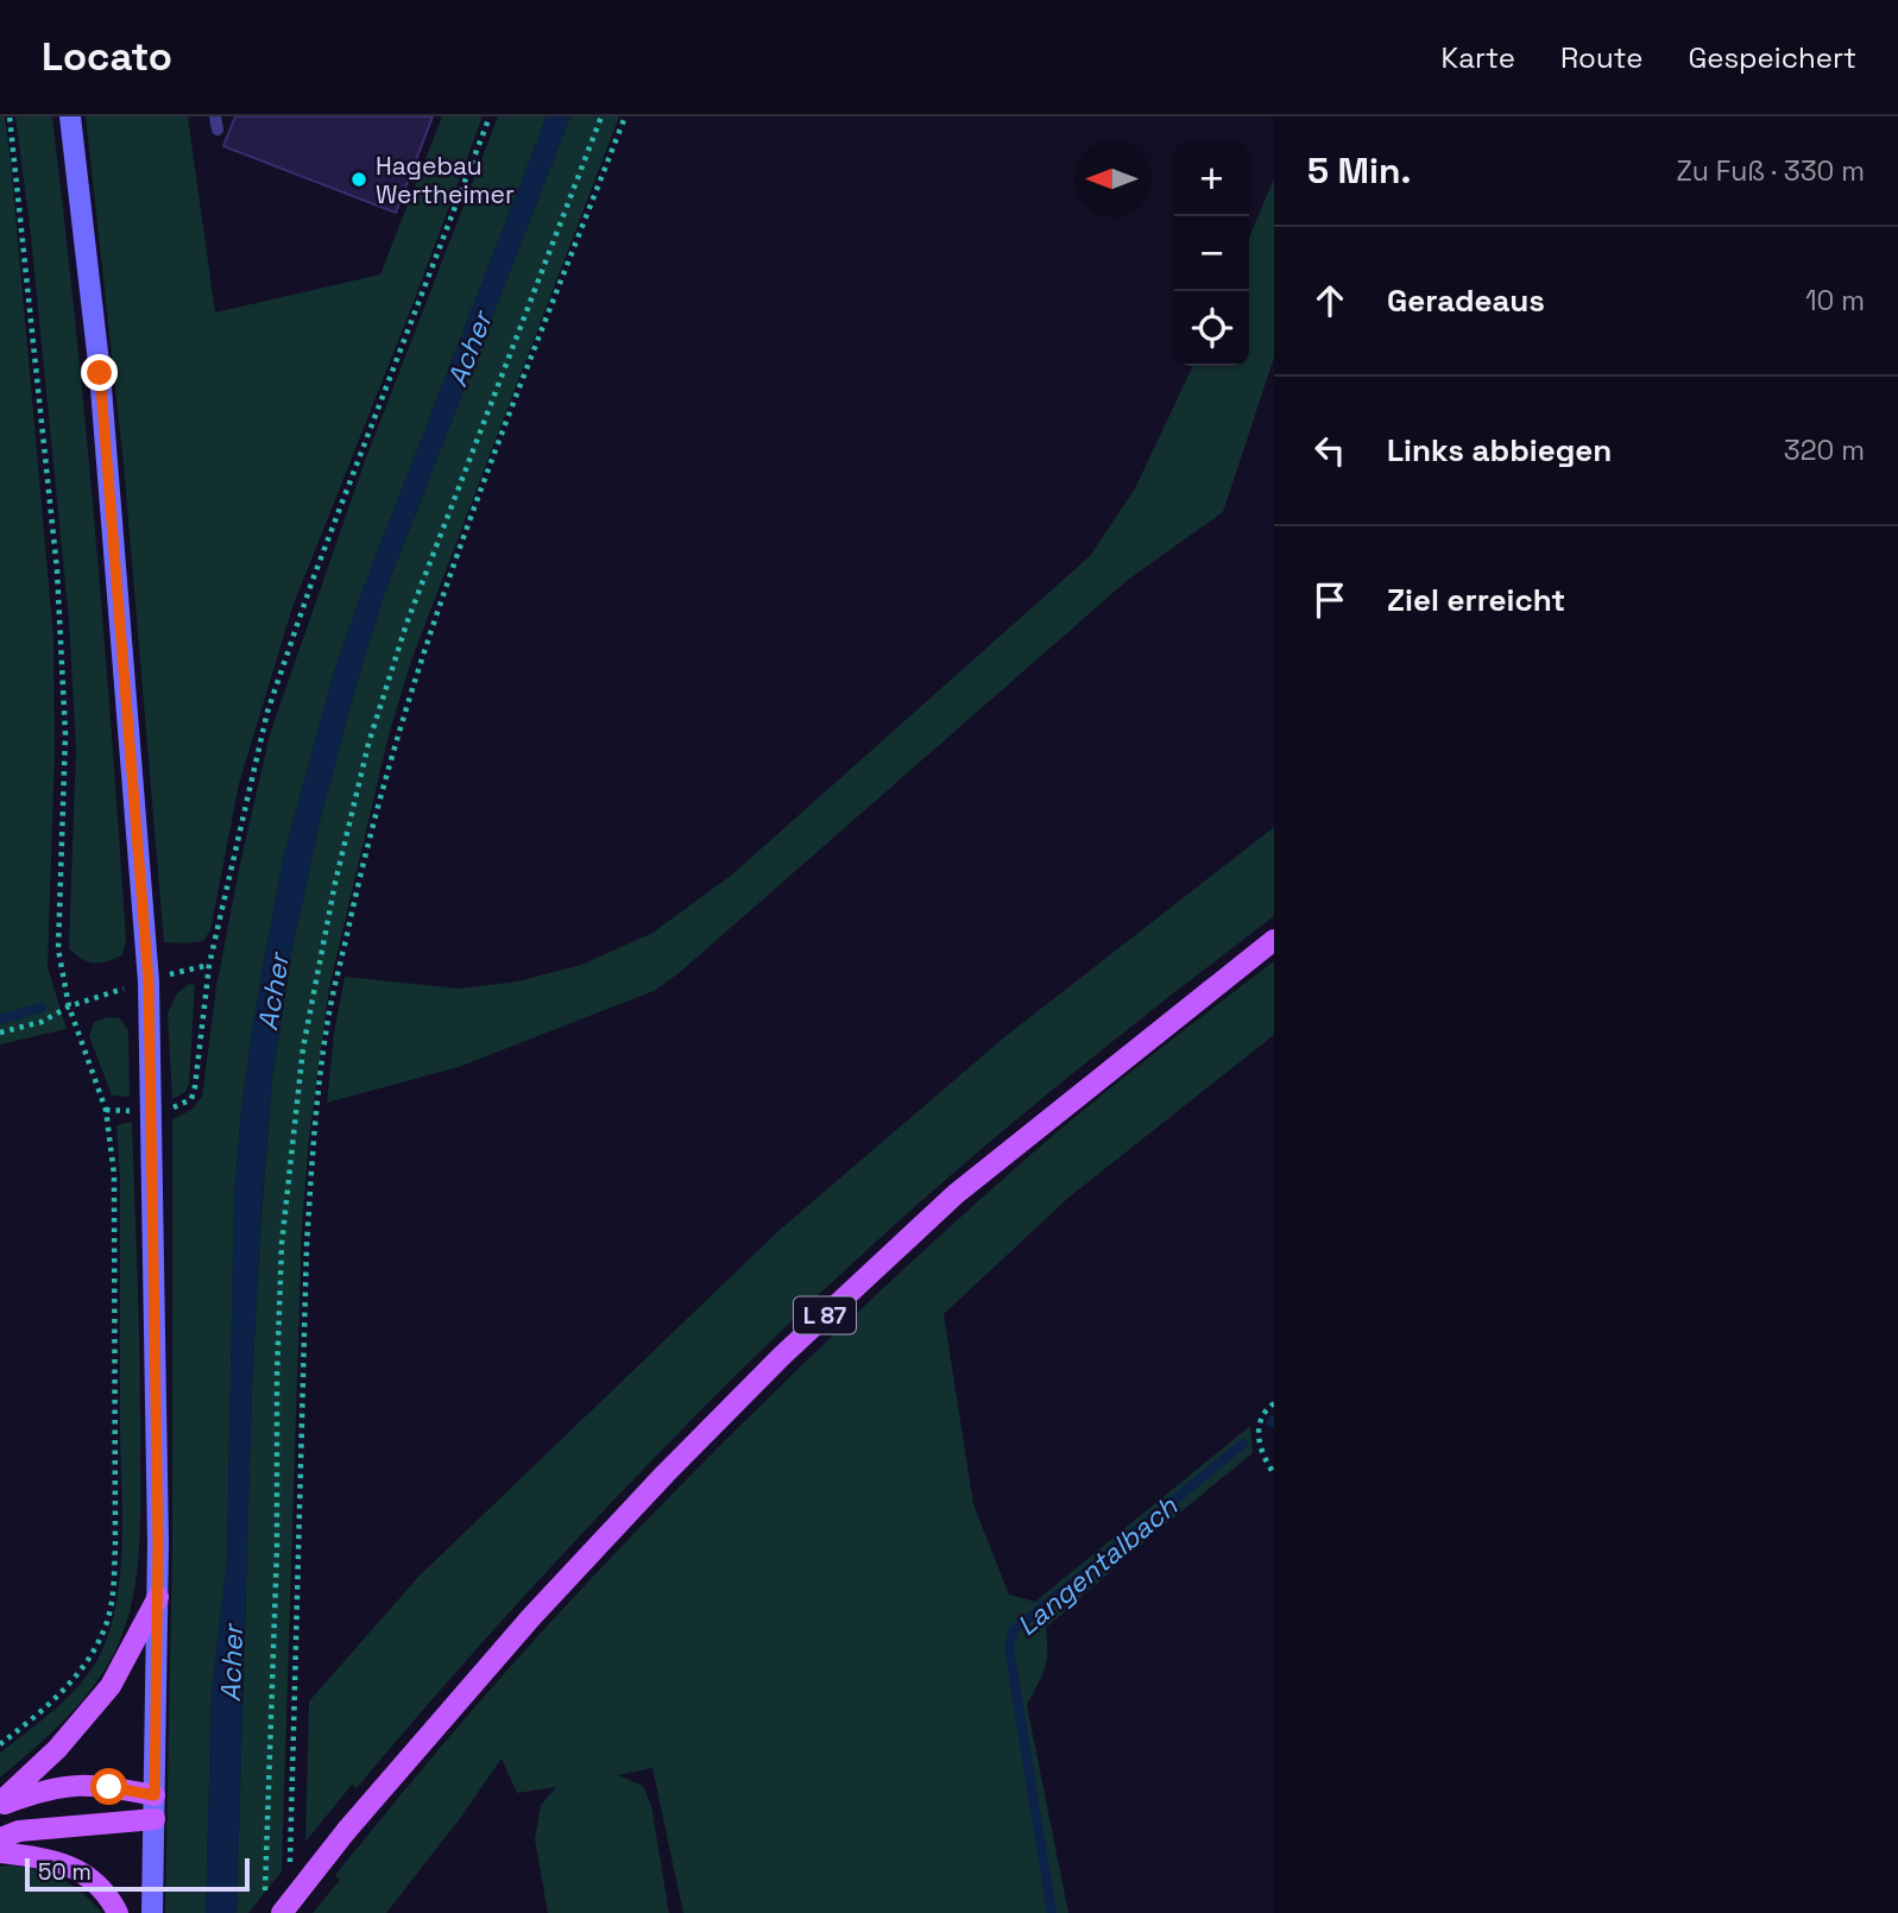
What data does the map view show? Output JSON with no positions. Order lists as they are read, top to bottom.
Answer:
{
  "streets": {
    "main road": ["L 87"]
  },
  "water": ["Acher", "Langentalbach"],
  "places": ["Hagebau Wertheimer"],
  "scale_bar": "50 m",
  "north": "left",
  "page": {
    "header": "Locato",
    "nav": ["Karte", "Route", "Gespeichert"],
    "heading": ["5 Min.", "Zu Fuß · 330 m"],
    "map_buttons": ["+", "−"],
    "list": [
      ["Geradeaus", "10 m"],
      ["Links abbiegen", "320 m"],
      "Ziel erreicht"
    ],
    "scale": "50 m"
  }
}
